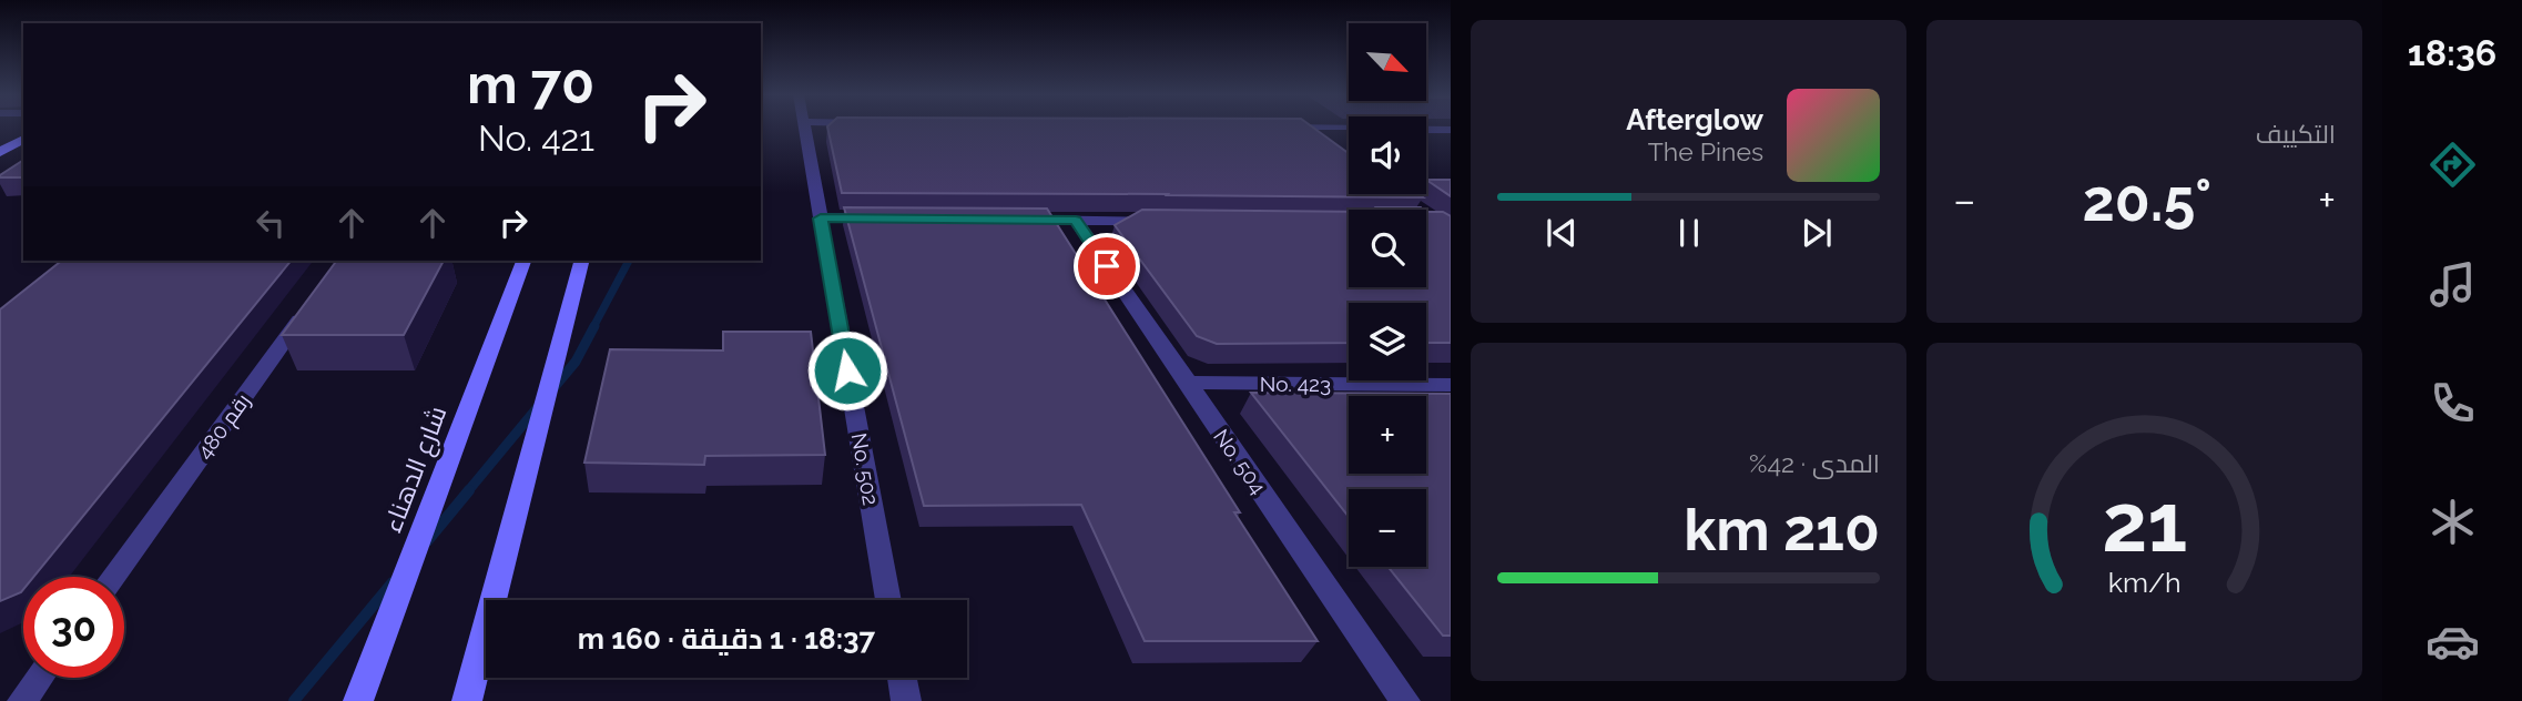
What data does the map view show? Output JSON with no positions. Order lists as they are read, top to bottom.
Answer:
{
  "streets": {
    "street": [
      "No. 423",
      "رقم 480",
      "No. 504",
      "شارع الدهناء",
      "No. 502"
    ]
  },
  "crossings": [
    ["No. 423", "No. 504"]
  ],
  "north": "bottom right",
  "page": {
    "tabs": "18:36",
    "tile": [
      "التكييف",
      ["المدى · 42%", "210 km"]
    ],
    "map_buttons": ["+", "−"],
    "turn": ["70 m", "No. 421"],
    "song": ["Afterglow", "The Pines"],
    "heat": ["−", "20.5°", "+"],
    "limit": "30",
    "trip": "18:37 · 1 دقيقة · 160 m",
    "gauge": ["21", "km/h"]
  }
}
